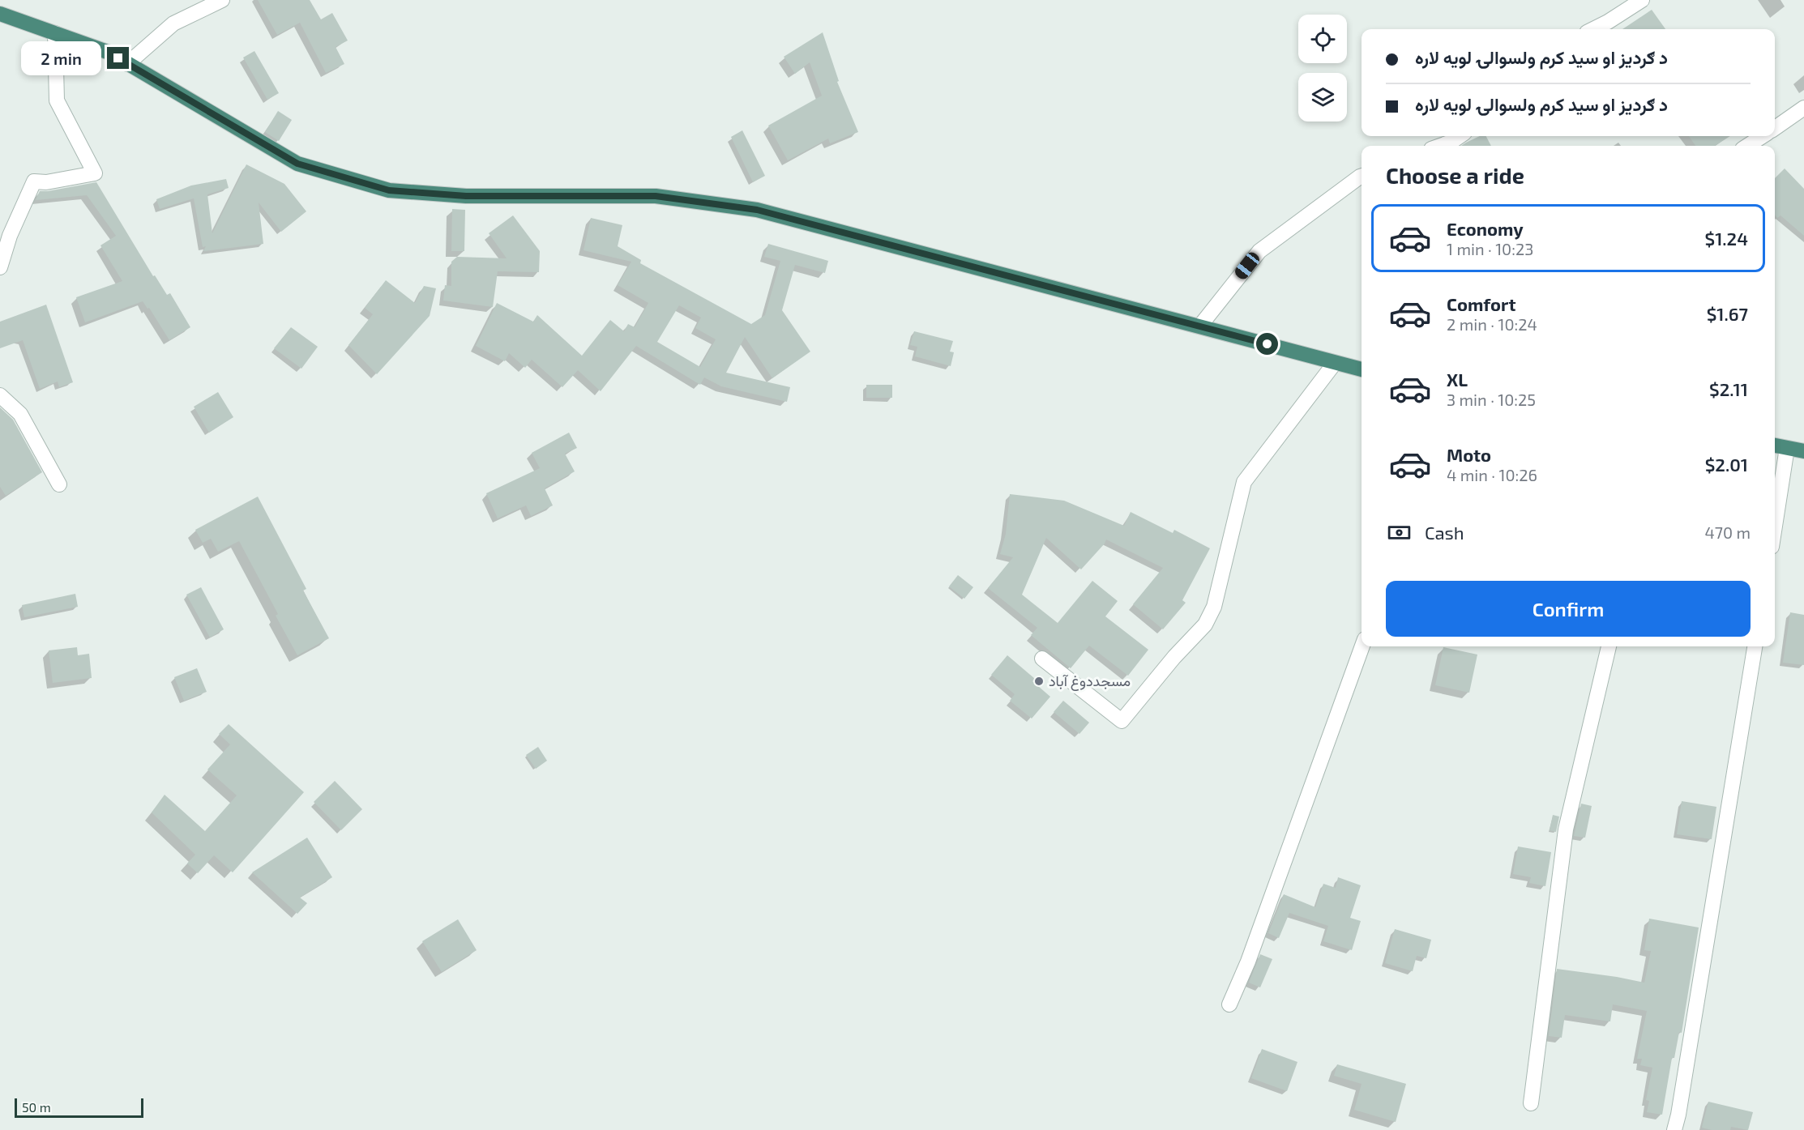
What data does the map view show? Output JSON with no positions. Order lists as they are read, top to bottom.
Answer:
{
  "places": ["مسجددوغ آباد"],
  "scale_bar": "50 m",
  "page": {
    "banner": ["د ګردیز او سید کرم ولسوالۍ لویه لاره", "د ګردیز او سید کرم ولسوالۍ لویه لاره"],
    "bubble": "2 min",
    "heading": "Choose a ride",
    "list": [
      {
        "name": "Economy",
        "note": "1 min · 10:23",
        "value": "$1.24"
      },
      {
        "name": "Comfort",
        "note": "2 min · 10:24",
        "value": "$1.67"
      },
      {
        "name": "XL",
        "note": "3 min · 10:25",
        "value": "$2.11"
      },
      {
        "name": "Moto",
        "note": "4 min · 10:26",
        "value": "$2.01"
      }
    ],
    "pay": ["Cash", "470 m"],
    "buttons": "Confirm",
    "scale": "50 m"
  }
}
